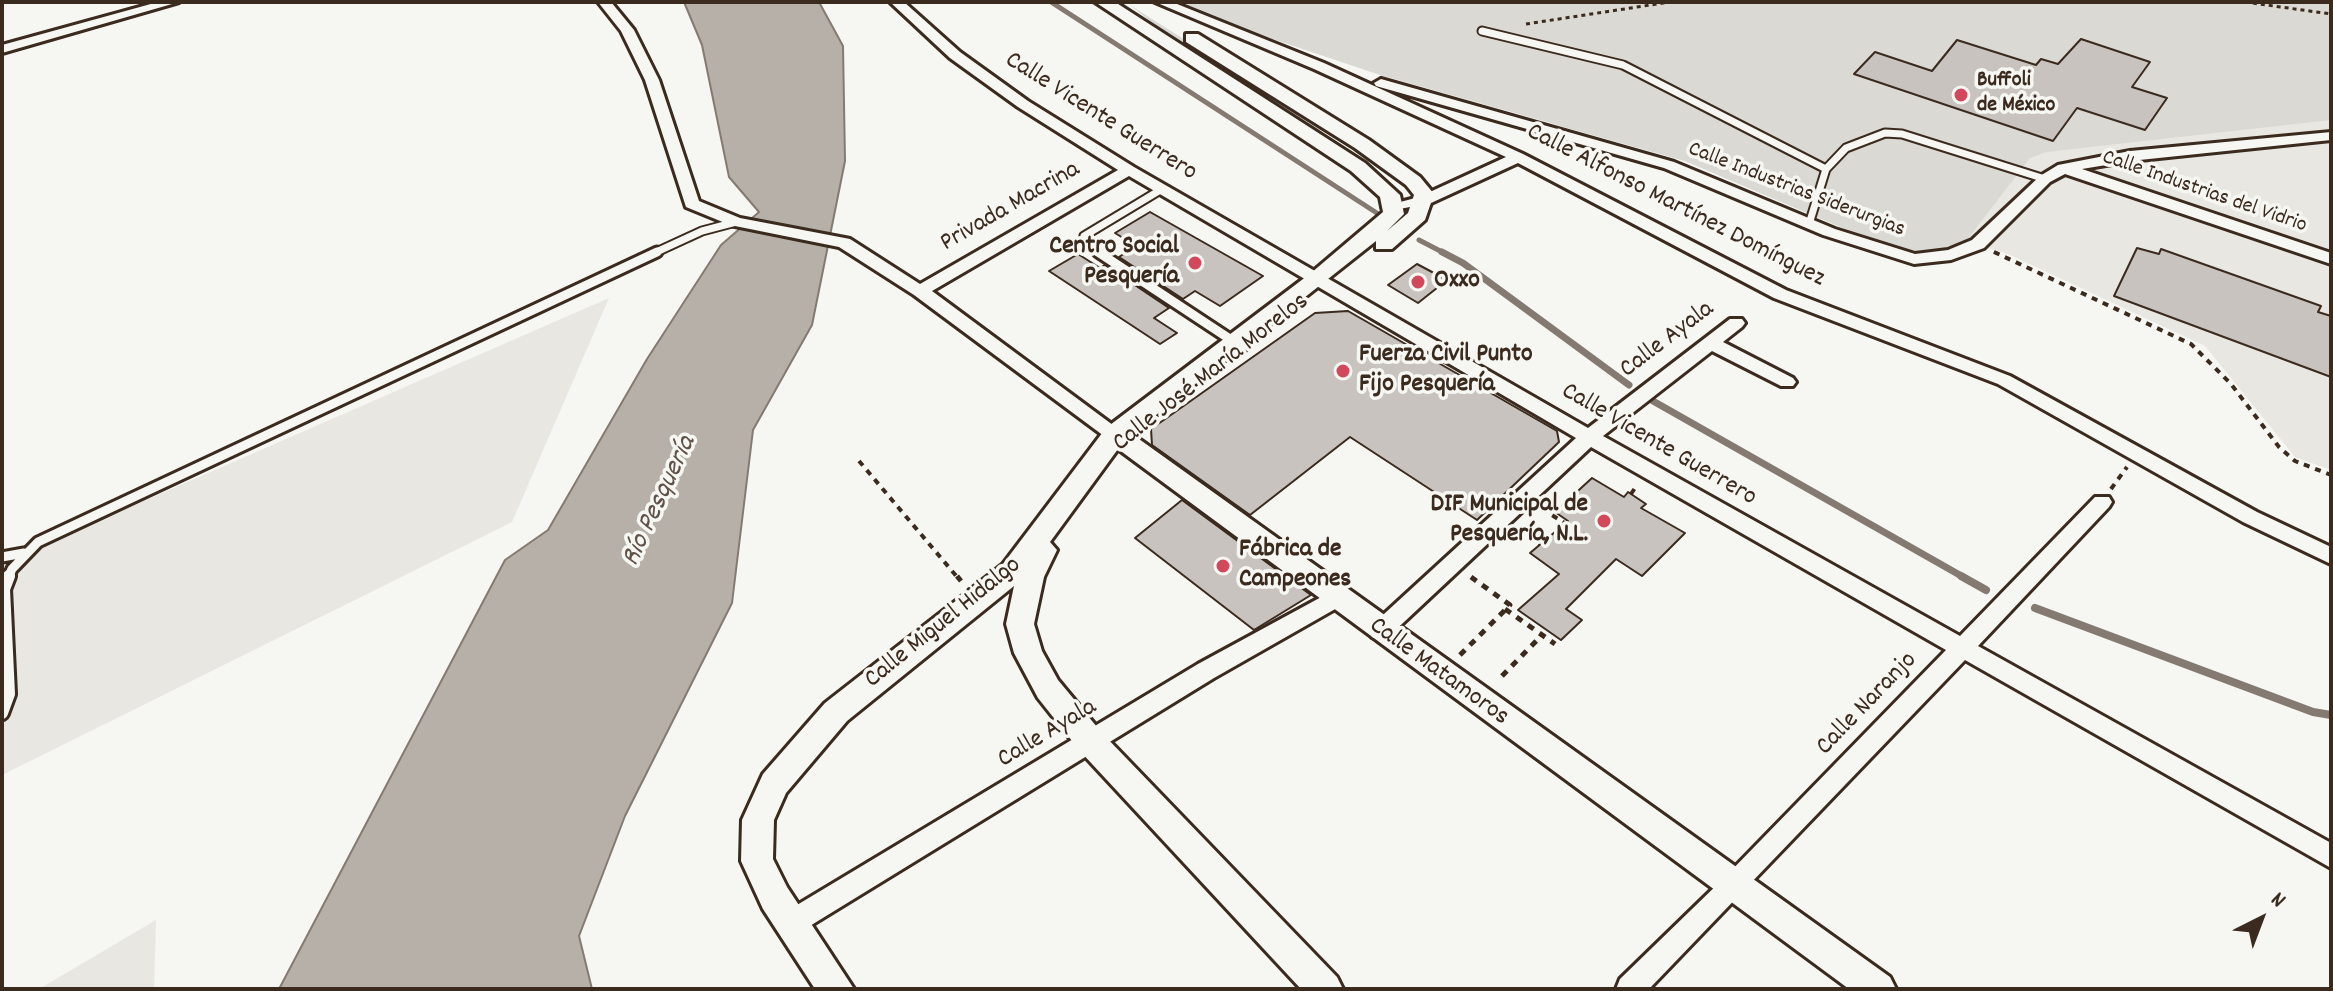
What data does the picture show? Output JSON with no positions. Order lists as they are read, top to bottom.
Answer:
{
  "streets": {
    "main road": ["Calle José María Morelos", "Calle Miguel Hidalgo", "Calle Matamoros"],
    "street": [
      "Calle Vicente Guerrero",
      "Calle Industrias Siderurgias",
      "Calle Industrias del Vidrio",
      "Calle Alfonso Martínez Domínguez",
      "Privada Macrina",
      "Calle Ayala",
      "Calle Naranjo"
    ]
  },
  "crossings": [
    ["Calle Vicente Guerrero", "Privada Macrina"],
    ["Calle Vicente Guerrero", "Calle Ayala"],
    ["Calle Vicente Guerrero", "Calle José María Morelos"],
    ["Calle Vicente Guerrero", "Calle Naranjo"],
    ["Calle Industrias Siderurgias", "Calle Industrias del Vidrio"],
    ["Calle Industrias Siderurgias", "Calle Alfonso Martínez Domínguez"],
    ["Privada Macrina", "Calle Matamoros"],
    ["Calle Ayala", "Calle José María Morelos"],
    ["Calle Ayala", "Calle Miguel Hidalgo"],
    ["Calle Ayala", "Calle Matamoros"],
    ["Calle José María Morelos", "Calle Miguel Hidalgo"],
    ["Calle José María Morelos", "Calle Matamoros"],
    ["Calle Miguel Hidalgo", "Calle Matamoros"],
    ["Calle Matamoros", "Calle Naranjo"]
  ],
  "water": ["Río Pesquería"],
  "places": [
    "Buffoli de México",
    "Centro Social Pesquería",
    "Oxxo",
    "Fuerza Civil Punto Fijo Pesquería",
    "DIF Municipal de Pesquería, N.L.",
    "Fábrica de Campeones"
  ],
  "north": "top right"
}
